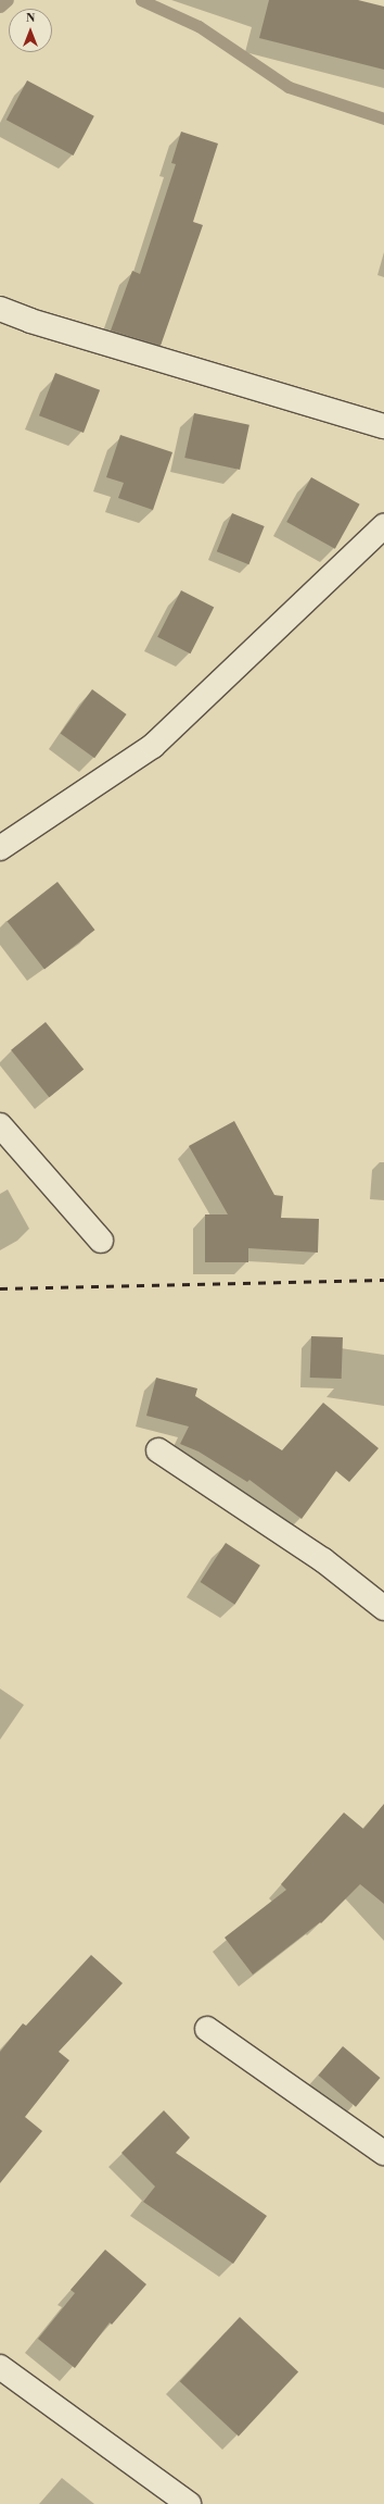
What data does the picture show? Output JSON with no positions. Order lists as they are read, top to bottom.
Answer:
{
  "north": "top"
}
